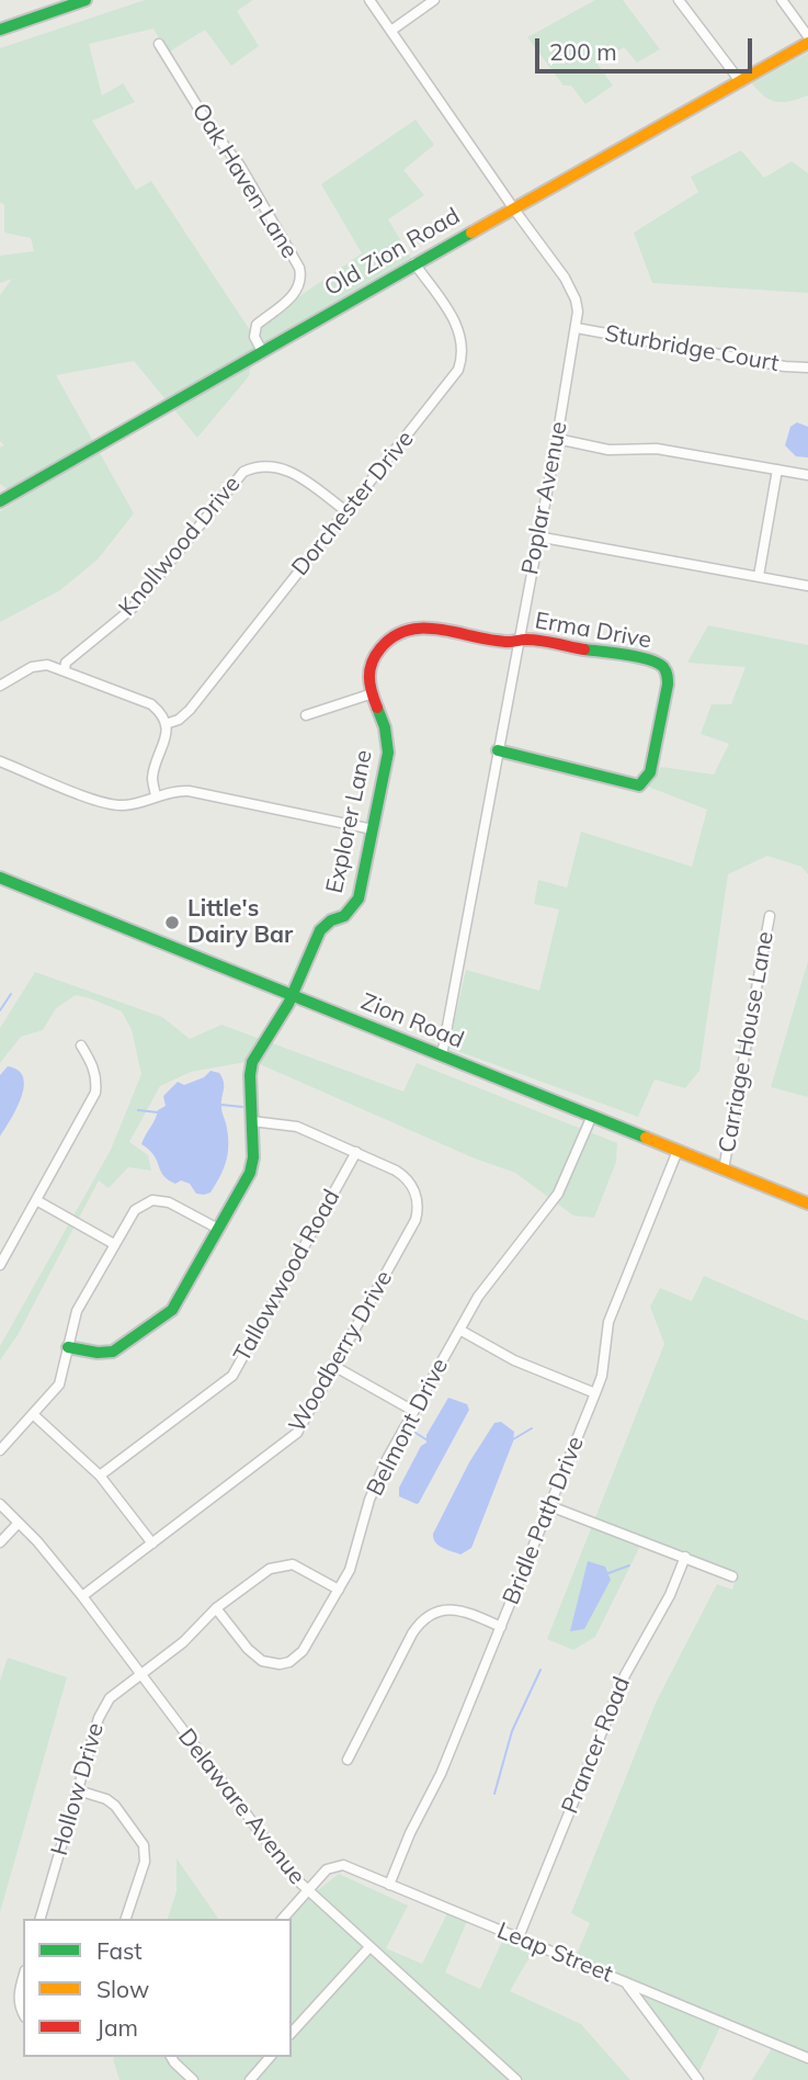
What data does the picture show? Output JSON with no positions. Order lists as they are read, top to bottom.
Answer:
{
  "streets": {
    "main road": [
      "Old Zion Road",
      "Erma Drive",
      "Explorer Lane",
      "Zion Road"
    ],
    "street": [
      "Oak Haven Lane",
      "Sturbridge Court",
      "Poplar Avenue",
      "Dorchester Drive",
      "Knollwood Drive",
      "Carriage House Lane",
      "Tallowwood Road",
      "Woodberry Drive",
      "Belmont Drive",
      "Bridle Path Drive",
      "Prancer Road",
      "Hollow Drive",
      "Delaware Avenue",
      "Leap Street"
    ]
  },
  "crossings": [
    ["Oak Haven Lane", "Old Zion Road"],
    ["Old Zion Road", "Poplar Avenue"],
    ["Old Zion Road", "Dorchester Drive"],
    ["Sturbridge Court", "Poplar Avenue"],
    ["Poplar Avenue", "Erma Drive"],
    ["Poplar Avenue", "Zion Road"],
    ["Dorchester Drive", "Knollwood Drive"],
    ["Explorer Lane", "Zion Road"],
    ["Explorer Lane", "Woodberry Drive"],
    ["Zion Road", "Carriage House Lane"],
    ["Zion Road", "Belmont Drive"],
    ["Zion Road", "Bridle Path Drive"],
    ["Tallowwood Road", "Woodberry Drive"],
    ["Woodberry Drive", "Delaware Avenue"],
    ["Belmont Drive", "Hollow Drive"],
    ["Bridle Path Drive", "Leap Street"],
    ["Prancer Road", "Leap Street"],
    ["Hollow Drive", "Delaware Avenue"],
    ["Delaware Avenue", "Leap Street"]
  ],
  "places": ["Little's Dairy Bar"],
  "legend": ["Fast", "Slow", "Jam"],
  "scale_bar": "200 m"
}
